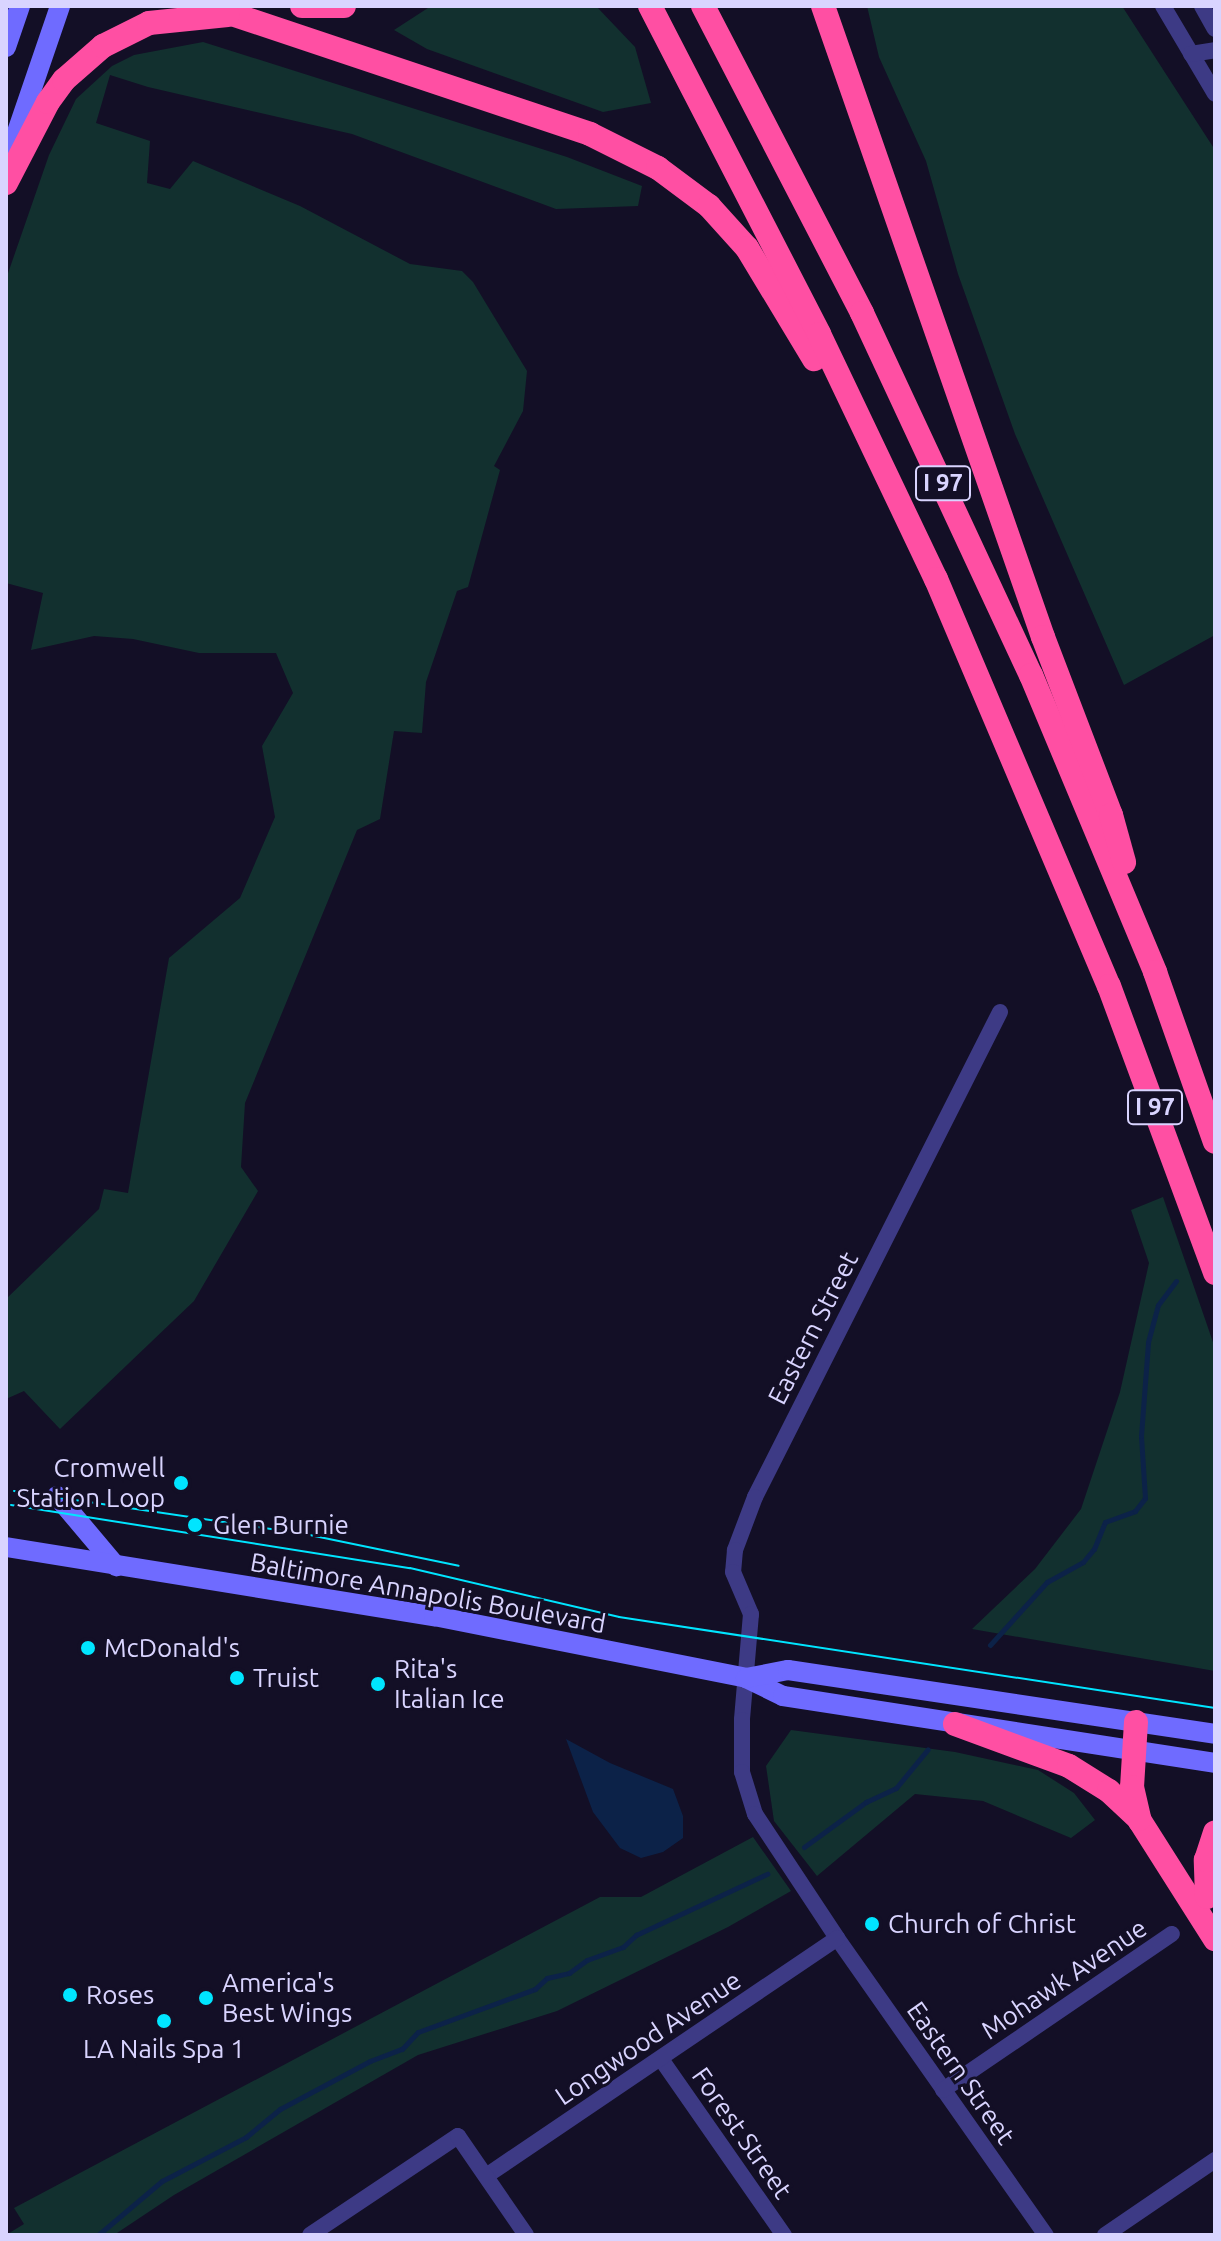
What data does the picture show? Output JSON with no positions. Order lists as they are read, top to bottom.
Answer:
{
  "streets": {
    "highway": ["I 97"],
    "main road": ["Baltimore Annapolis Boulevard"],
    "street": [
      "Eastern Street",
      "Mohawk Avenue",
      "Longwood Avenue",
      "Forest Street"
    ]
  },
  "crossings": [
    ["Eastern Street", "Baltimore Annapolis Boulevard"],
    ["Eastern Street", "Mohawk Avenue"],
    ["Eastern Street", "Longwood Avenue"],
    ["Longwood Avenue", "Forest Street"]
  ],
  "places": [
    "Cromwell Station Loop",
    "Glen Burnie",
    "McDonald's",
    "Truist",
    "Rita's Italian Ice",
    "Church of Christ",
    "Roses",
    "America's Best Wings",
    "LA Nails Spa 1"
  ]
}
